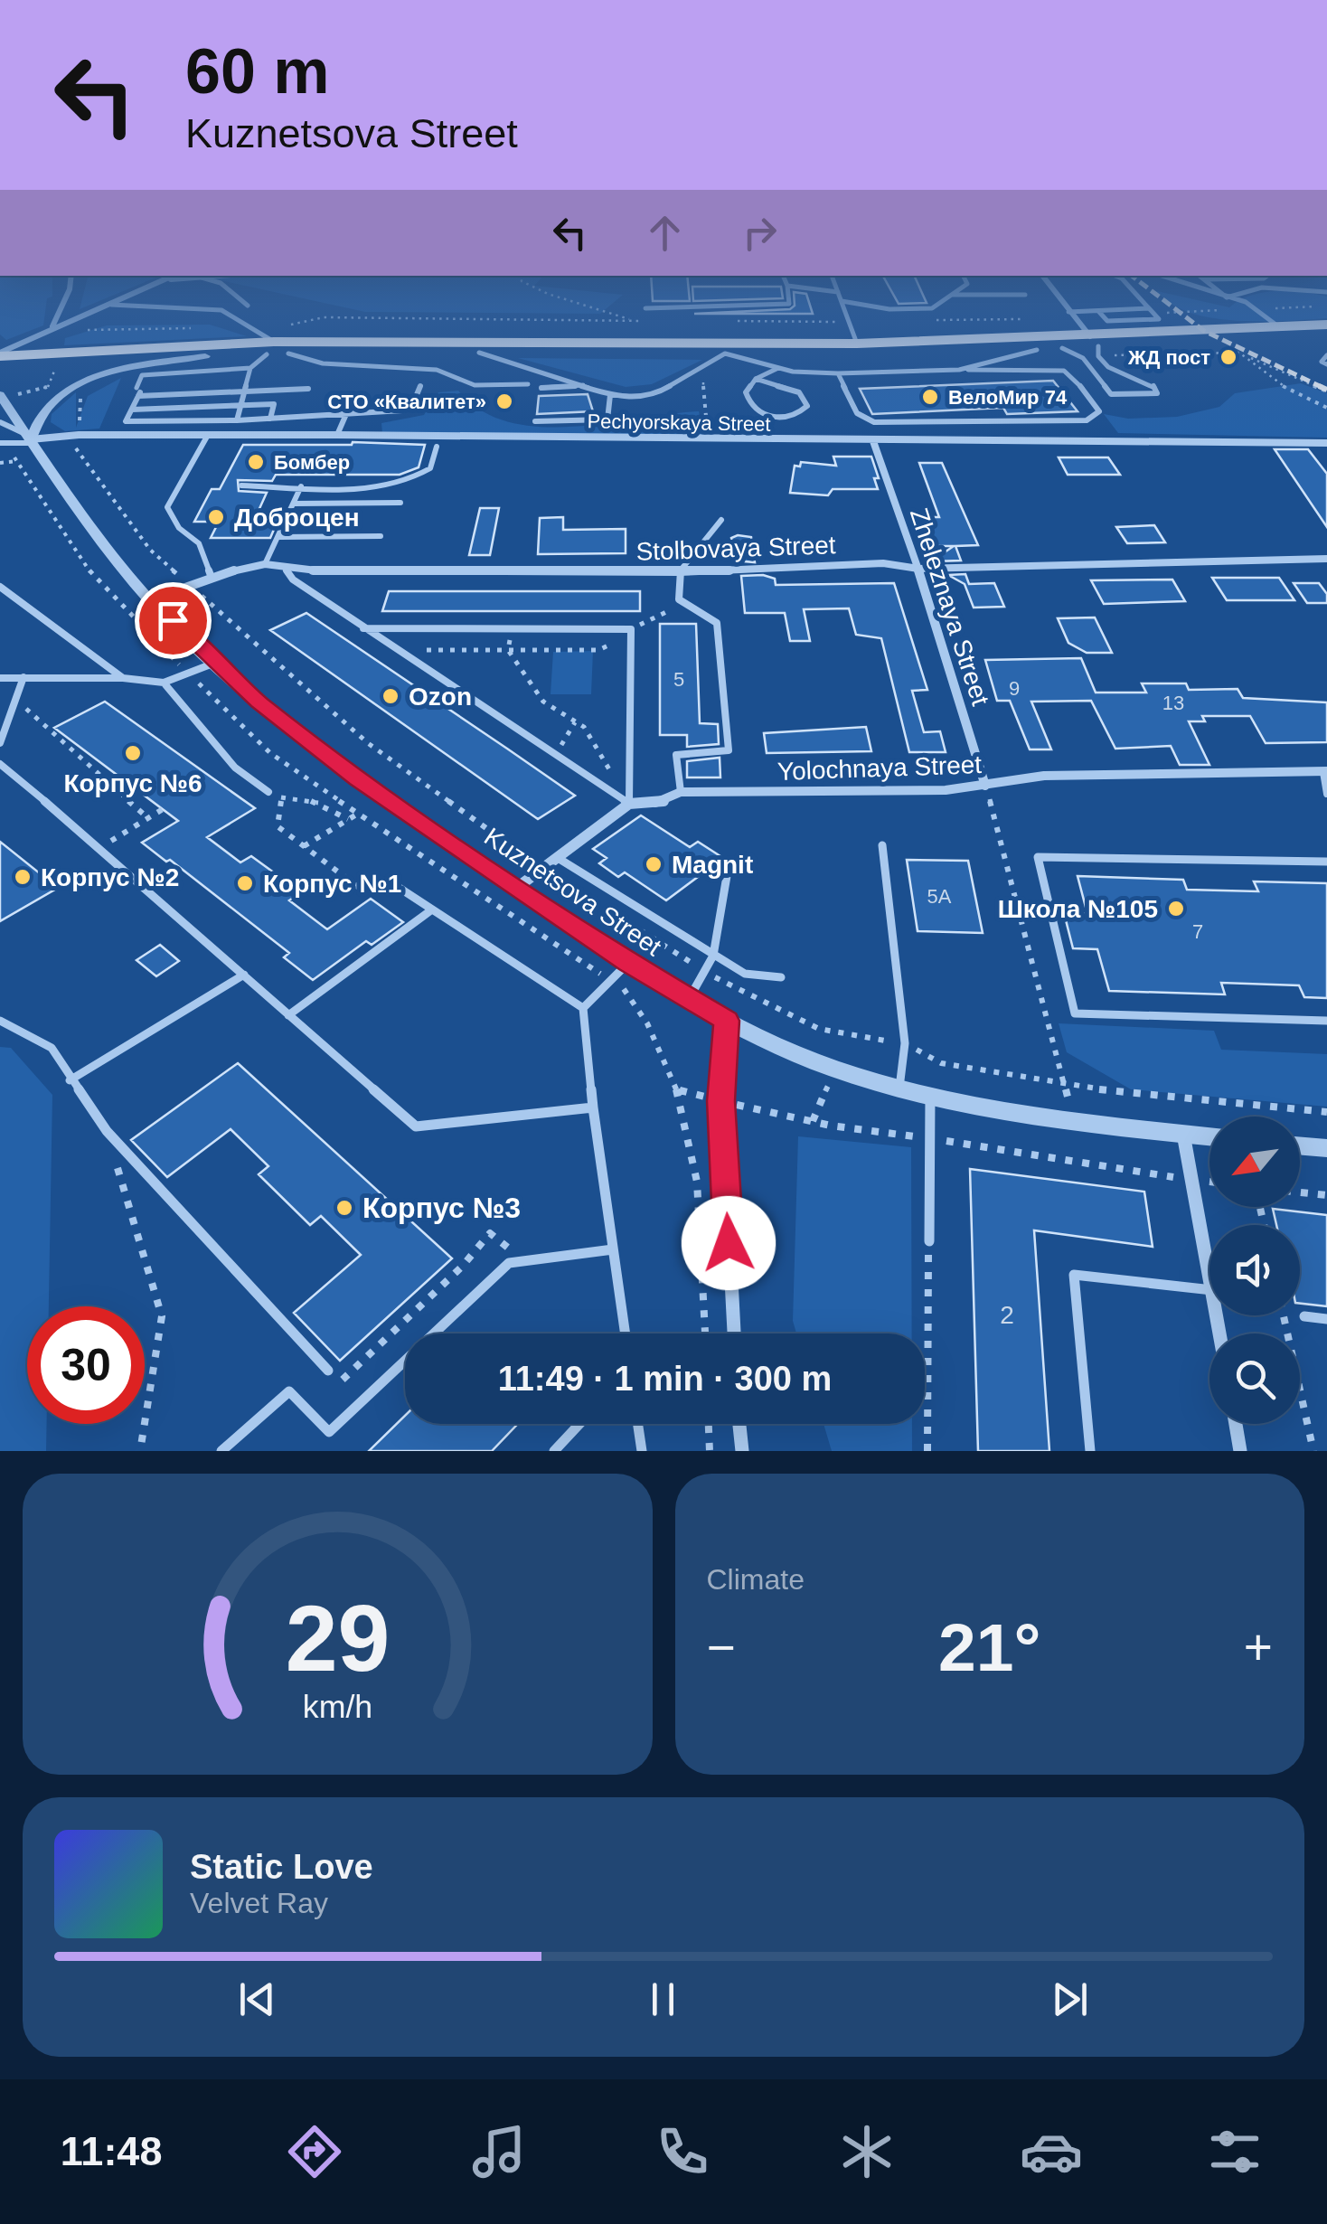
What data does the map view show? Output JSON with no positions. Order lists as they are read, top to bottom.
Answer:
{
  "streets": {
    "street": [
      "Pechyorskaya Street",
      "Stolbovaya Street",
      "Zheleznaya Street",
      "Yolochnaya Street",
      "Kuznetsova Street"
    ]
  },
  "crossings": [
    ["Pechyorskaya Street", "Zheleznaya Street"],
    ["Pechyorskaya Street", "Kuznetsova Street"],
    ["Stolbovaya Street", "Zheleznaya Street"],
    ["Stolbovaya Street", "Kuznetsova Street"],
    ["Zheleznaya Street", "Yolochnaya Street"],
    ["Yolochnaya Street", "Kuznetsova Street"]
  ],
  "places": [
    "ЖД пост",
    "ВелоМир 74",
    "СТО «Квалитет»",
    "Бомбер",
    "Доброцен",
    "Ozon",
    "Корпус №6",
    "Magnit",
    "Корпус №2",
    "Корпус №1",
    "Школа №105",
    "Корпус №3"
  ],
  "house_numbers": [
    "5",
    "9",
    "13",
    "5А",
    "7",
    "2"
  ],
  "north": "bottom left",
  "page": {
    "turn": ["60 m", "Kuznetsova Street"],
    "limit": "30",
    "trip": "11:49 · 1 min · 300 m",
    "tile": "Climate",
    "heat": ["−", "21°", "+"],
    "song": ["Static Love", "Velvet Ray"],
    "tabs": "11:48",
    "gauge": ["29", "km/h"]
  }
}
